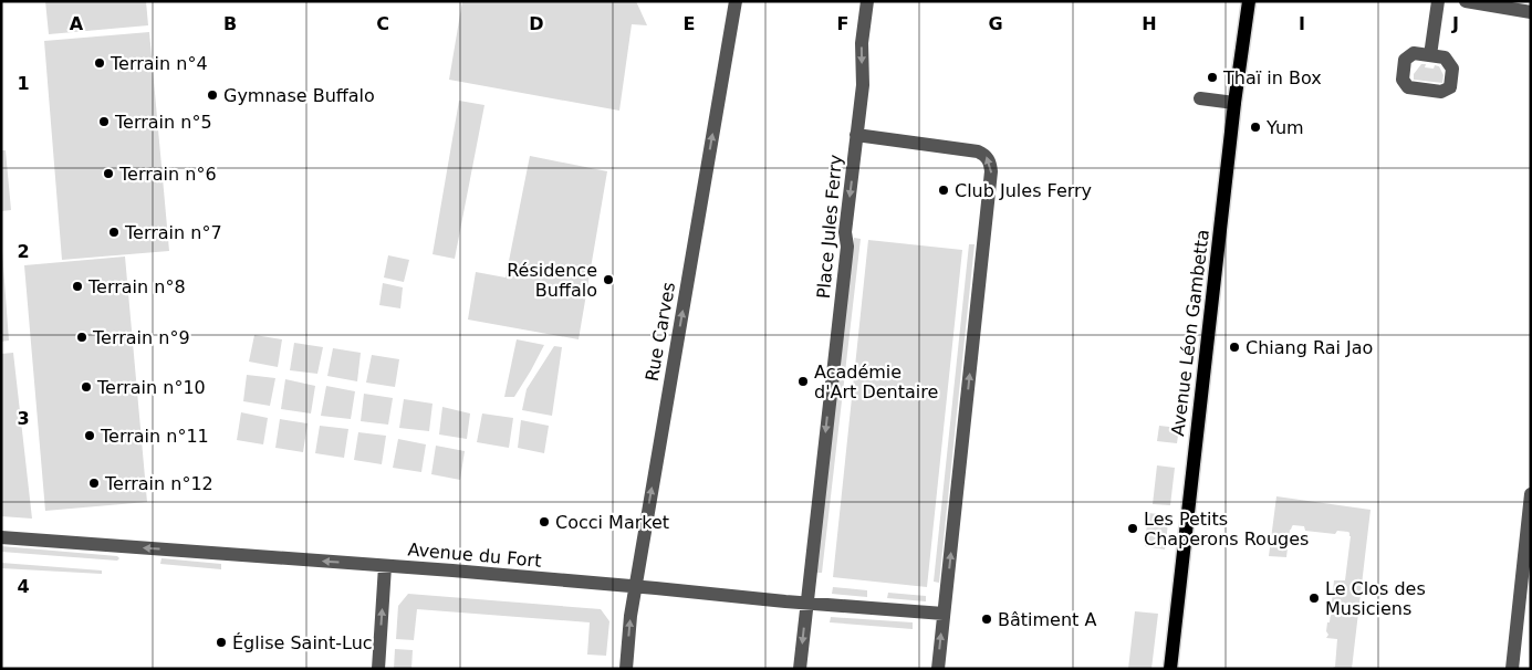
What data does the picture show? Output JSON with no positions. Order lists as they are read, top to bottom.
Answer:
{
  "streets": {
    "main road": ["Avenue Léon Gambetta"],
    "street": ["Place Jules Ferry", "Rue Carves", "Avenue du Fort"]
  },
  "crossings": [
    ["Place Jules Ferry", "Avenue du Fort"],
    ["Rue Carves", "Avenue du Fort"]
  ],
  "one_way": ["Rue Carves", "Avenue du Fort"],
  "places": [
    "Terrain n°4",
    "Thaï in Box",
    "Gymnase Buffalo",
    "Terrain n°5",
    "Yum",
    "Terrain n°6",
    "Club Jules Ferry",
    "Terrain n°7",
    "Résidence Buffalo",
    "Terrain n°8",
    "Terrain n°9",
    "Chiang Rai Jao",
    "Académie d'Art Dentaire",
    "Terrain n°10",
    "Terrain n°11",
    "Terrain n°12",
    "Cocci Market",
    "Les Petits Chaperons Rouges",
    "Le Clos des Musiciens",
    "Bâtiment A",
    "Église Saint-Luc"
  ],
  "grid": {
    "columns": [
      "A",
      "B",
      "C",
      "D",
      "E",
      "F",
      "G",
      "H",
      "I",
      "J"
    ],
    "rows": [
      "1",
      "2",
      "3",
      "4"
    ]
  }
}
